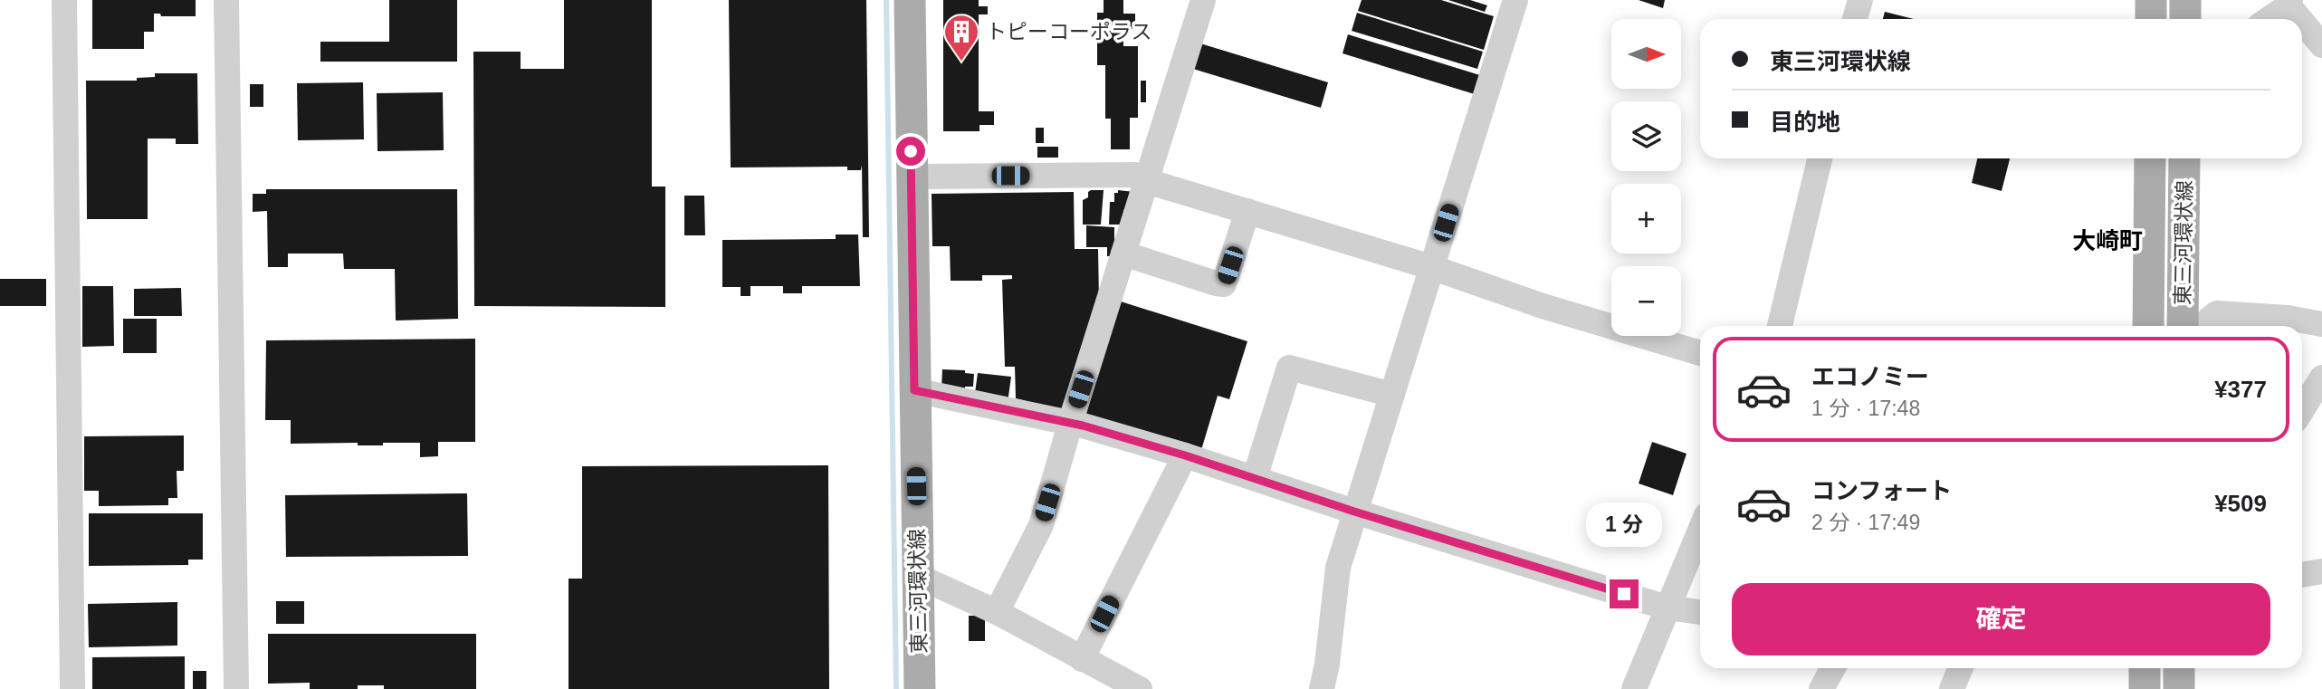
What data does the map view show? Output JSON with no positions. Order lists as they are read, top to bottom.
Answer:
{
  "streets": {
    "main road": ["東三河環状線"]
  },
  "districts": ["大崎町"],
  "places": {
    "building": ["トピーコーポラス"]
  },
  "north": "right",
  "page": {
    "map_buttons": ["+", "−"],
    "banner": ["東三河環状線", "目的地"],
    "list": [
      {
        "name": "エコノミー",
        "note": "1 分 · 17:48",
        "value": "¥377"
      },
      {
        "name": "コンフォート",
        "note": "2 分 · 17:49",
        "value": "¥509"
      }
    ],
    "bubble": "1 分",
    "buttons": "確定"
  }
}
